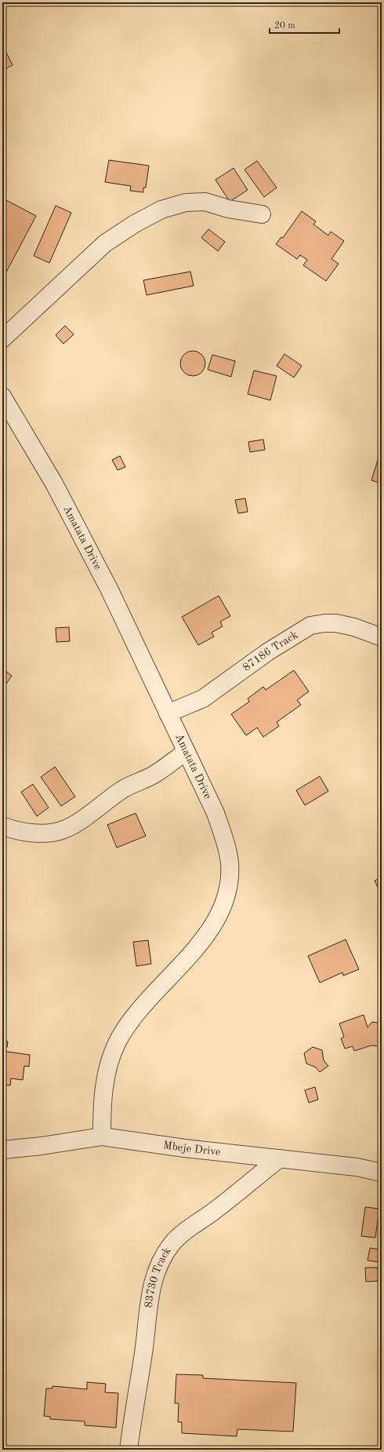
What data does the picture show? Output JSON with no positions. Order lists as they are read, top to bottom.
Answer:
{
  "streets": {
    "street": [
      "Amatata Drive",
      "87186 Track",
      "Mbeje Drive",
      "83730 Track"
    ]
  },
  "crossings": [
    ["Amatata Drive", "87186 Track"],
    ["Amatata Drive", "Mbeje Drive"],
    ["Mbeje Drive", "83730 Track"]
  ],
  "scale_bar": "20 m"
}
